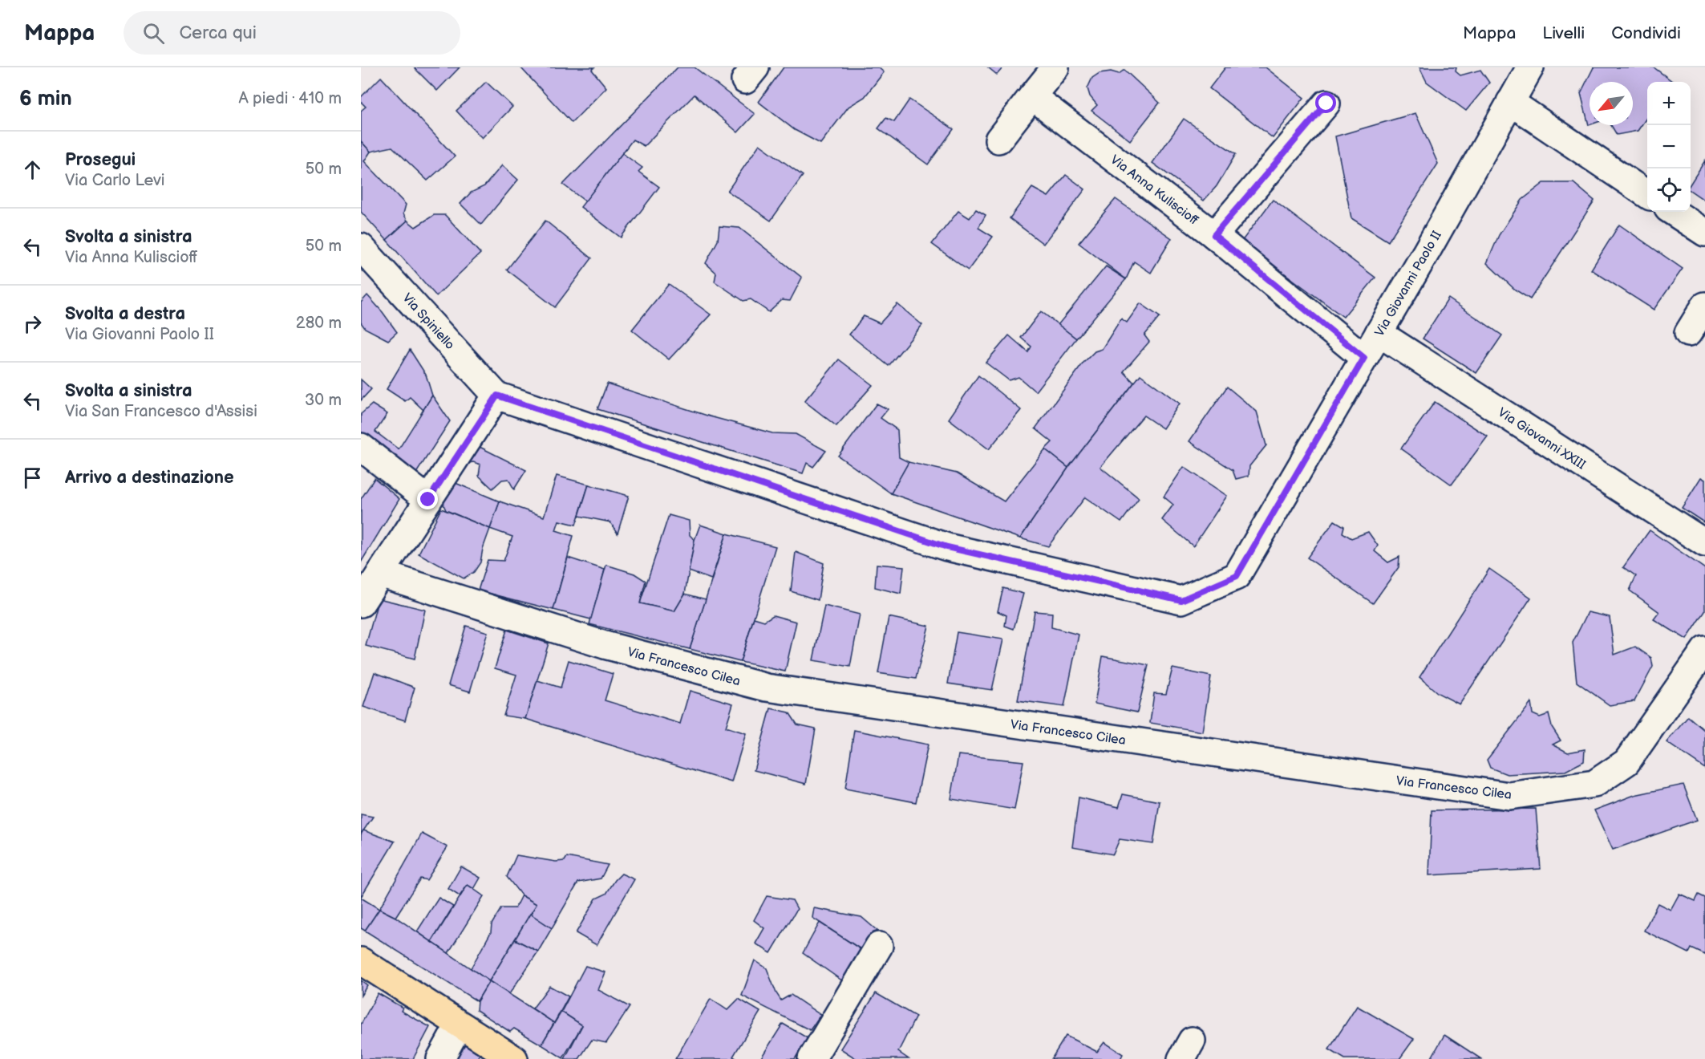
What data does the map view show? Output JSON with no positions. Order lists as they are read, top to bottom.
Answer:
{
  "streets": {
    "street": [
      "Via Anna Kuliscioff",
      "Via Giovanni Paolo II",
      "Via Spiniello",
      "Via Giovanni XXIII",
      "Via Francesco Cilea"
    ]
  },
  "crossings": [
    ["Via Anna Kuliscioff", "Via Giovanni Paolo II"],
    ["Via Giovanni Paolo II", "Via Spiniello"],
    ["Via Giovanni Paolo II", "Via Giovanni XXIII"]
  ],
  "north": "bottom left",
  "page": {
    "header": "Mappa",
    "search": "Cerca qui",
    "nav": ["Mappa", "Livelli", "Condividi"],
    "heading": ["6 min", "A piedi · 410 m"],
    "map_buttons": ["+", "−"],
    "list": [
      ["Prosegui", "Via Carlo Levi", "50 m"],
      ["Svolta a sinistra", "Via Anna Kuliscioff", "50 m"],
      ["Svolta a destra", "Via Giovanni Paolo II", "280 m"],
      ["Svolta a sinistra", "Via San Francesco d'Assisi", "30 m"],
      "Arrivo a destinazione"
    ]
  }
}
